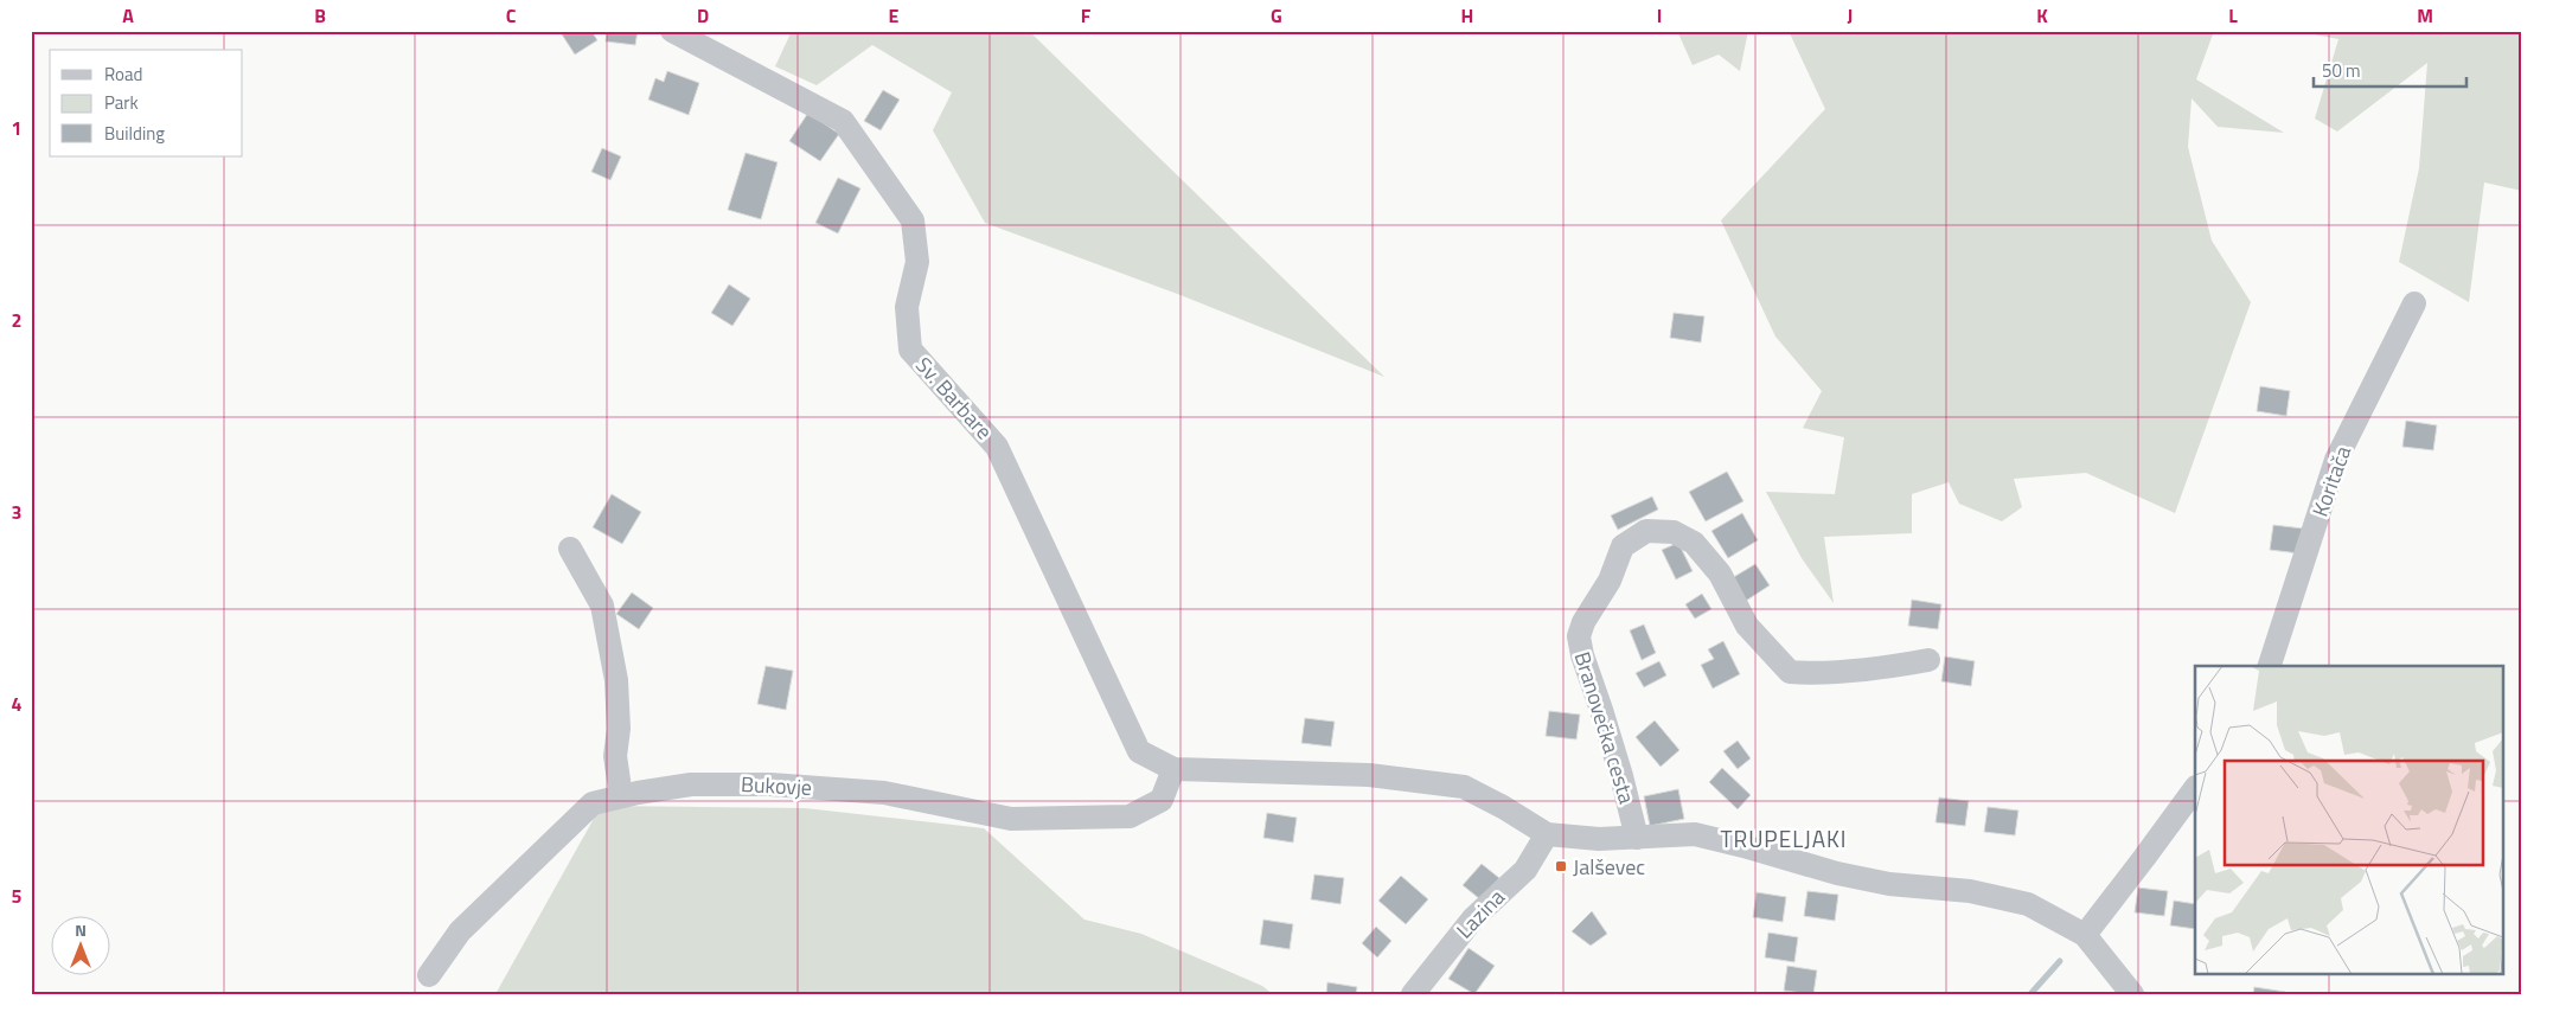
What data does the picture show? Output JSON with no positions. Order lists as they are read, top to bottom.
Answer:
{
  "streets": {
    "street": [
      "Sv. Barbare",
      "Koritača",
      "Branovečka cesta",
      "Bukovje",
      "Lazina"
    ]
  },
  "crossings": [
    ["Sv. Barbare", "Bukovje"]
  ],
  "districts": ["TRUPELJAKI"],
  "places": {
    "transit": ["Jalševec"]
  },
  "legend": ["Road", "Park", "Building"],
  "scale_bar": "50 m",
  "north": "top",
  "grid": {
    "columns": [
      "A",
      "B",
      "C",
      "D",
      "E",
      "F",
      "G",
      "H",
      "I",
      "J",
      "K",
      "L",
      "M"
    ],
    "rows": [
      "1",
      "2",
      "3",
      "4",
      "5"
    ]
  }
}
